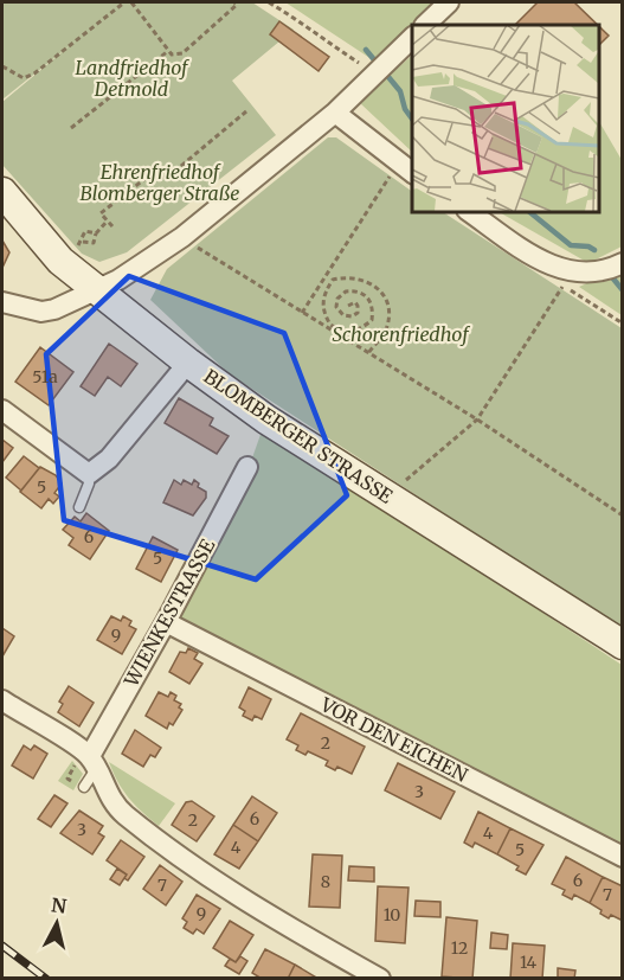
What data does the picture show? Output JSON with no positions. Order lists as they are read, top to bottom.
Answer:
{
  "streets": {
    "street": ["BLOMBERGER STRASSE", "WIENKESTRASSE", "VOR DEN EICHEN"]
  },
  "crossings": [
    ["WIENKESTRASSE", "VOR DEN EICHEN"]
  ],
  "parks": ["Landfriedhof Detmold", "Ehrenfriedhof Blomberger Straße", "Schorenfriedhof"],
  "house_numbers": [
    "51a",
    "5",
    "6",
    "5",
    "9",
    "2",
    "3",
    "6",
    "2",
    "3",
    "4",
    "4",
    "5",
    "6",
    "8",
    "7",
    "7",
    "9",
    "10",
    "12",
    "14"
  ],
  "north": "top"
}
